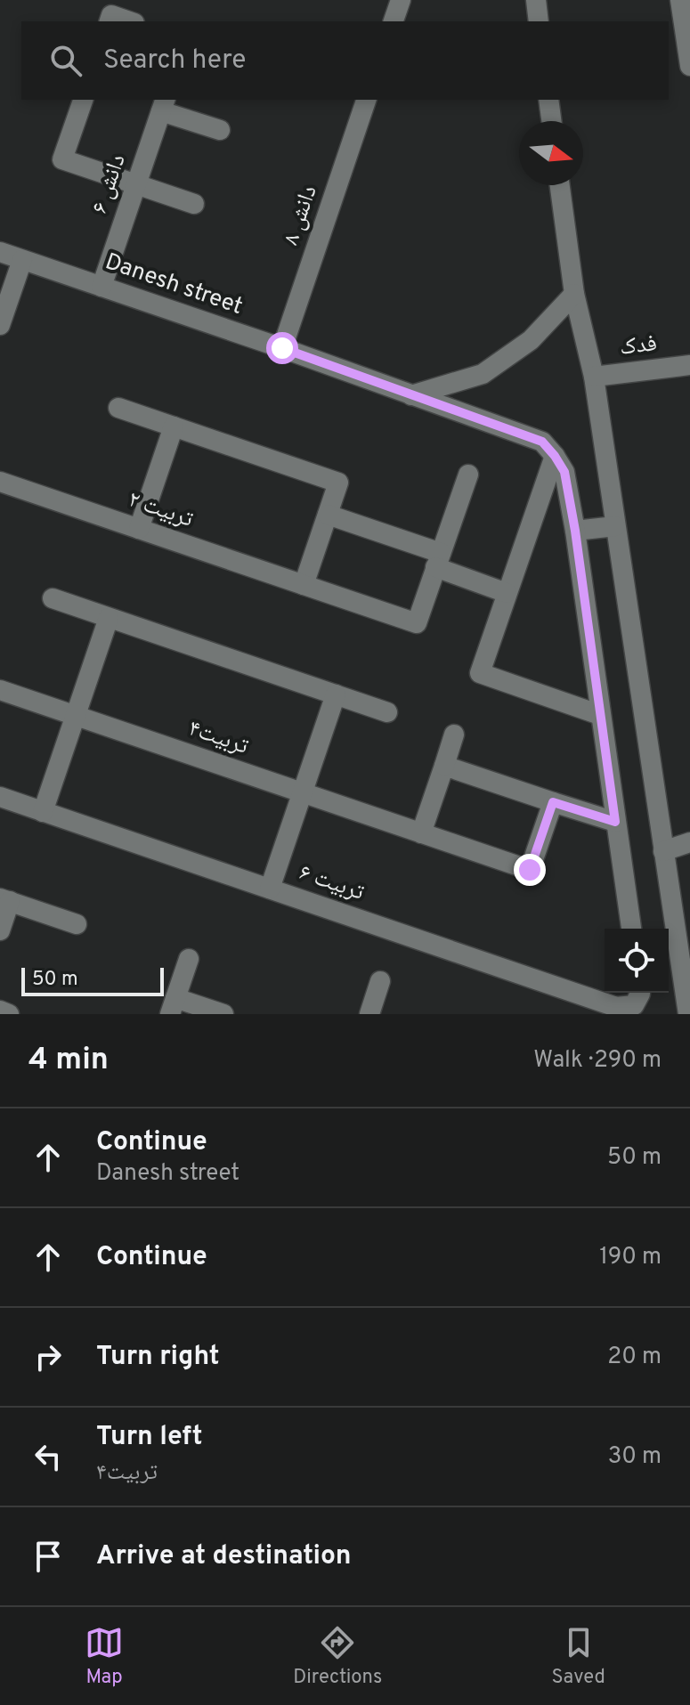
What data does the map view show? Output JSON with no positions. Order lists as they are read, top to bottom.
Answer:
{
  "streets": {
    "street": [
      "دانش ۶",
      "دانش ۸",
      "Danesh street",
      "فدک",
      "تربیت ۲",
      "تربیت۴",
      "تربیت ۶"
    ]
  },
  "crossings": [
    ["دانش ۶", "Danesh street"],
    ["دانش ۸", "Danesh street"]
  ],
  "scale_bar": "50 m",
  "north": "right",
  "page": {
    "search": "Search here",
    "scale": "50 m",
    "heading": ["4 min", "Walk · 290 m"],
    "list": [
      ["Continue", "Danesh street", "50 m"],
      ["Continue", "190 m"],
      ["Turn right", "20 m"],
      ["Turn left", "تربیت۴", "30 m"],
      "Arrive at destination"
    ],
    "nav": ["Map", "Directions", "Saved"]
  }
}
